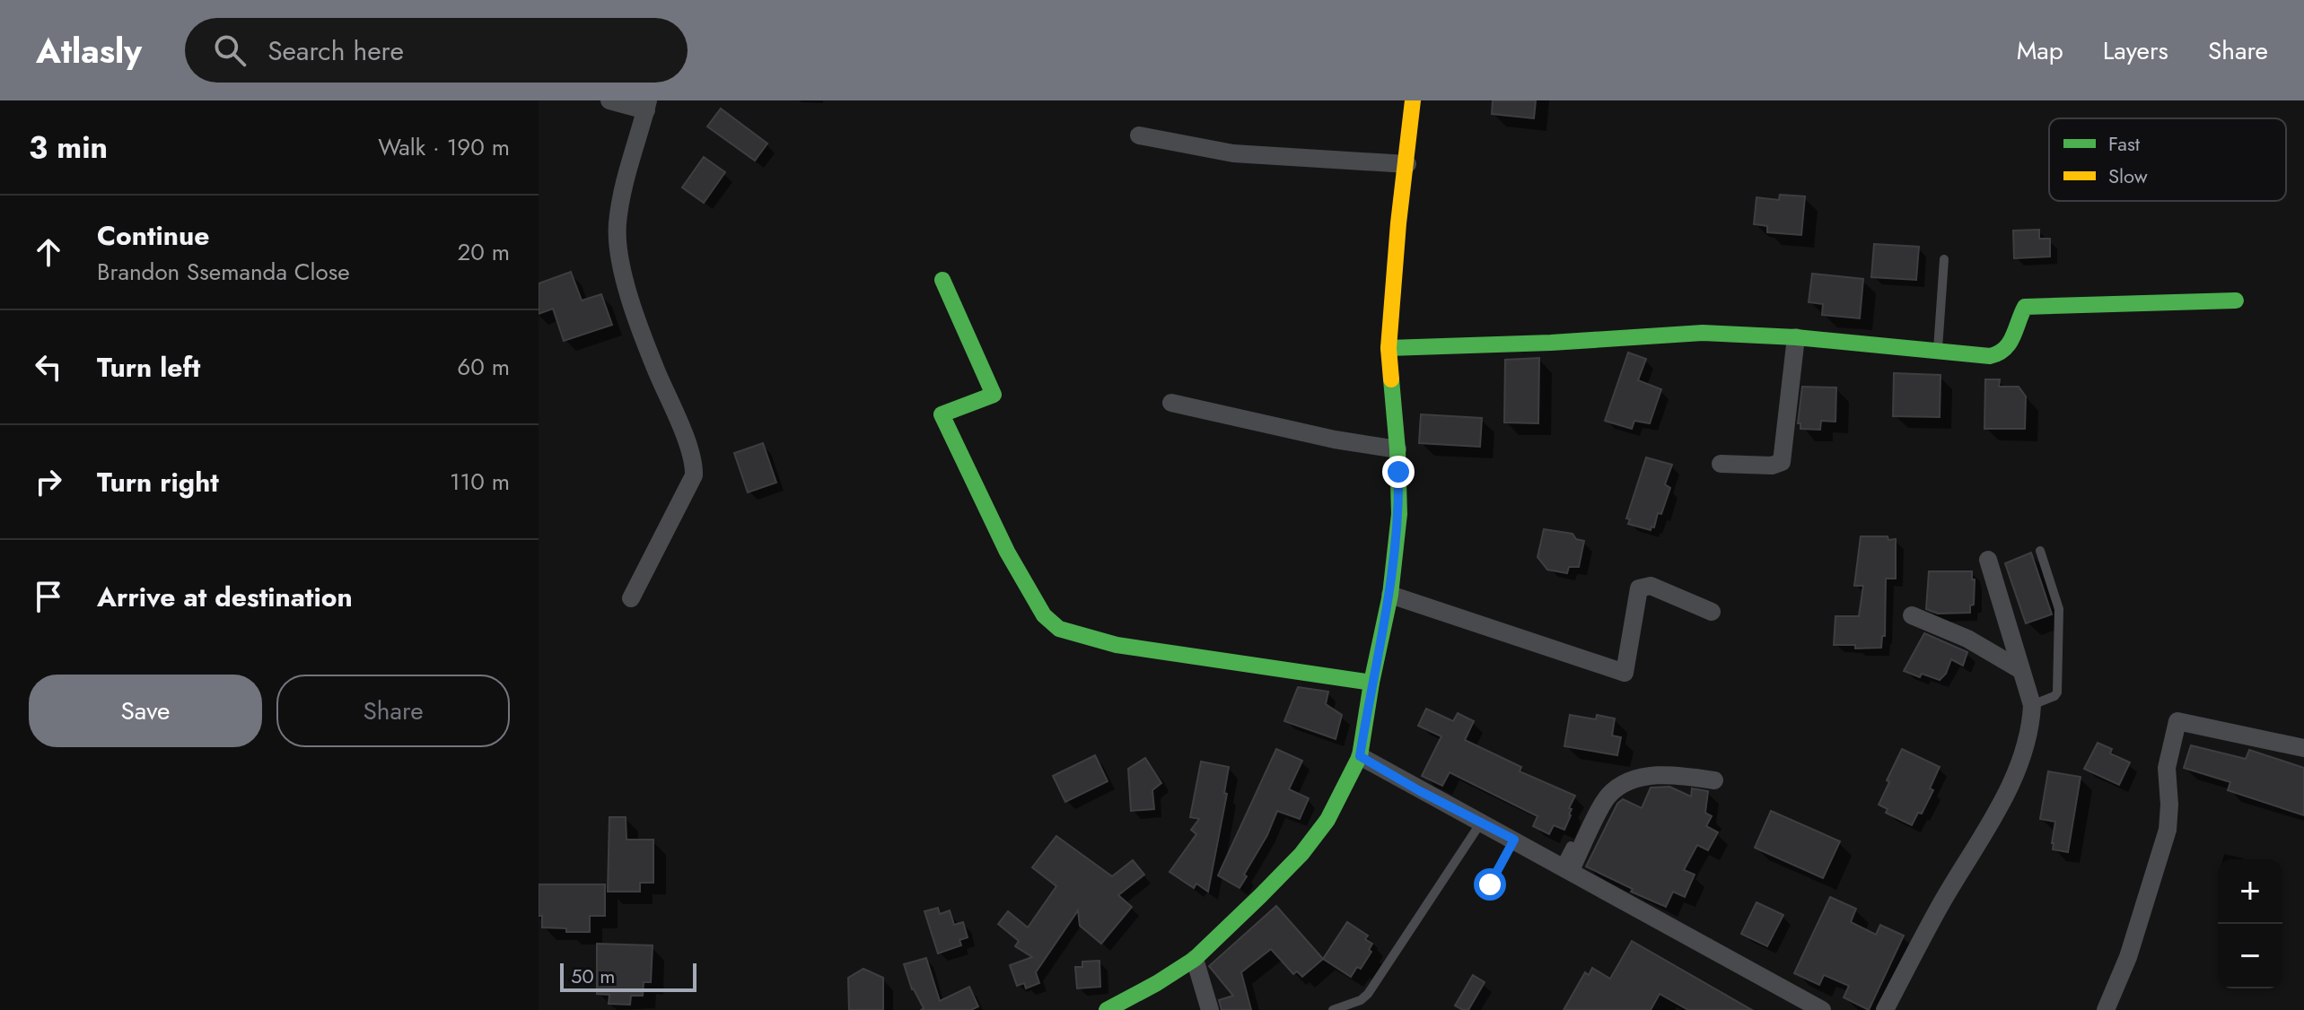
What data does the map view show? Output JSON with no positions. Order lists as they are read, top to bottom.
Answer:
{
  "legend": ["Fast", "Slow"],
  "scale_bar": "50 m",
  "page": {
    "header": "Atlasly",
    "search": "Search here",
    "nav": ["Map", "Layers", "Share"],
    "heading": ["3 min", "Walk · 190 m"],
    "list": [
      ["Continue", "Brandon Ssemanda Close", "20 m"],
      ["Turn left", "60 m"],
      ["Turn right", "110 m"],
      "Arrive at destination"
    ],
    "buttons": ["Save", "Share"],
    "map_buttons": ["+", "−"],
    "scale": "50 m"
  }
}
